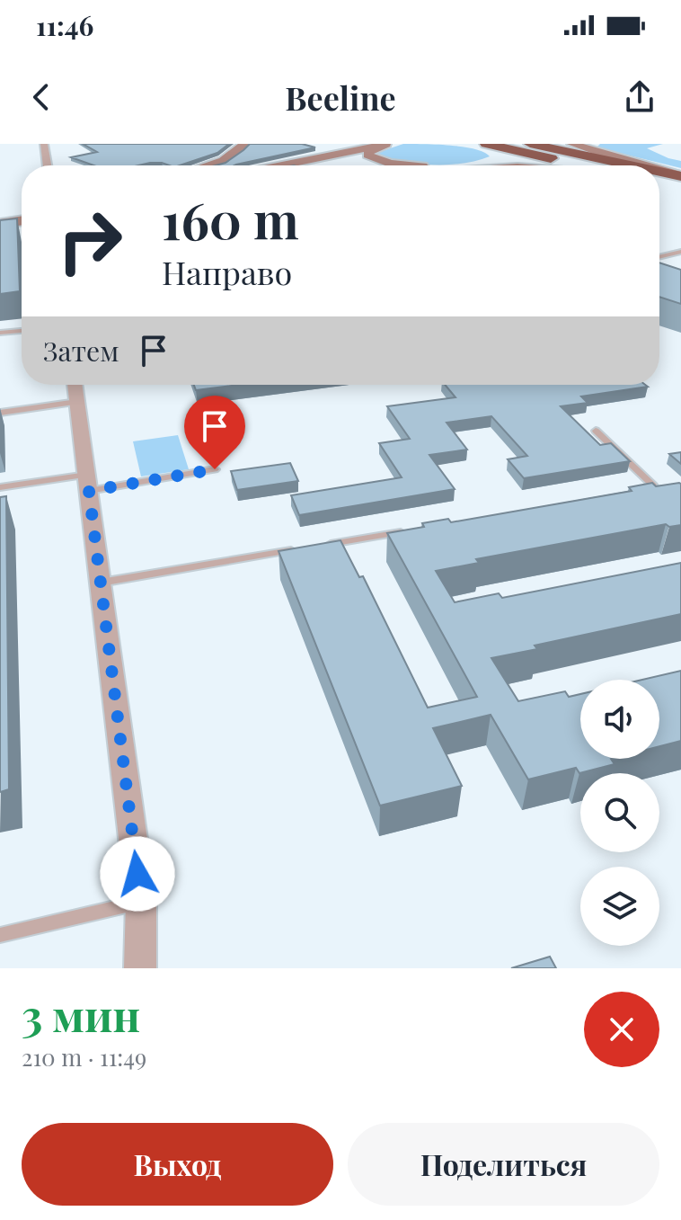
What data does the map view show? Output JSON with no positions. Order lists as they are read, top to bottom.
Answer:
{
  "page": {
    "status": "11:46",
    "header": "Beeline",
    "turn": ["160 m", "Направо"],
    "then": "Затем",
    "heading": ["3 мин", "210 m · 11:49"],
    "buttons": ["Выход", "Поделиться"]
  }
}
